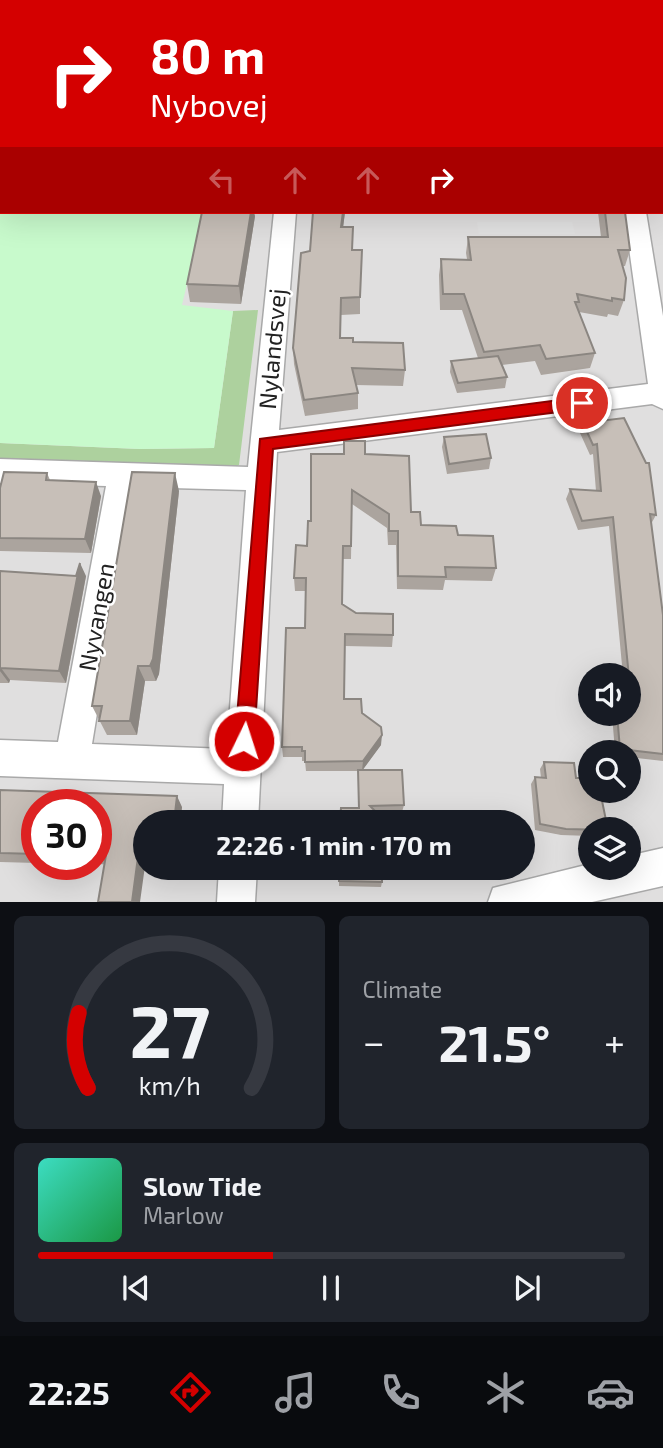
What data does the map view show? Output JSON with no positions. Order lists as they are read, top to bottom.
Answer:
{
  "streets": {
    "street": ["Nylandsvej", "Nyvangen"]
  },
  "page": {
    "turn": ["80 m", "Nybovej"],
    "limit": "30",
    "trip": "22:26 · 1 min · 170 m",
    "tile": "Climate",
    "heat": ["−", "21.5°", "+"],
    "song": ["Slow Tide", "Marlow"],
    "tabs": "22:25",
    "gauge": ["27", "km/h"]
  }
}
